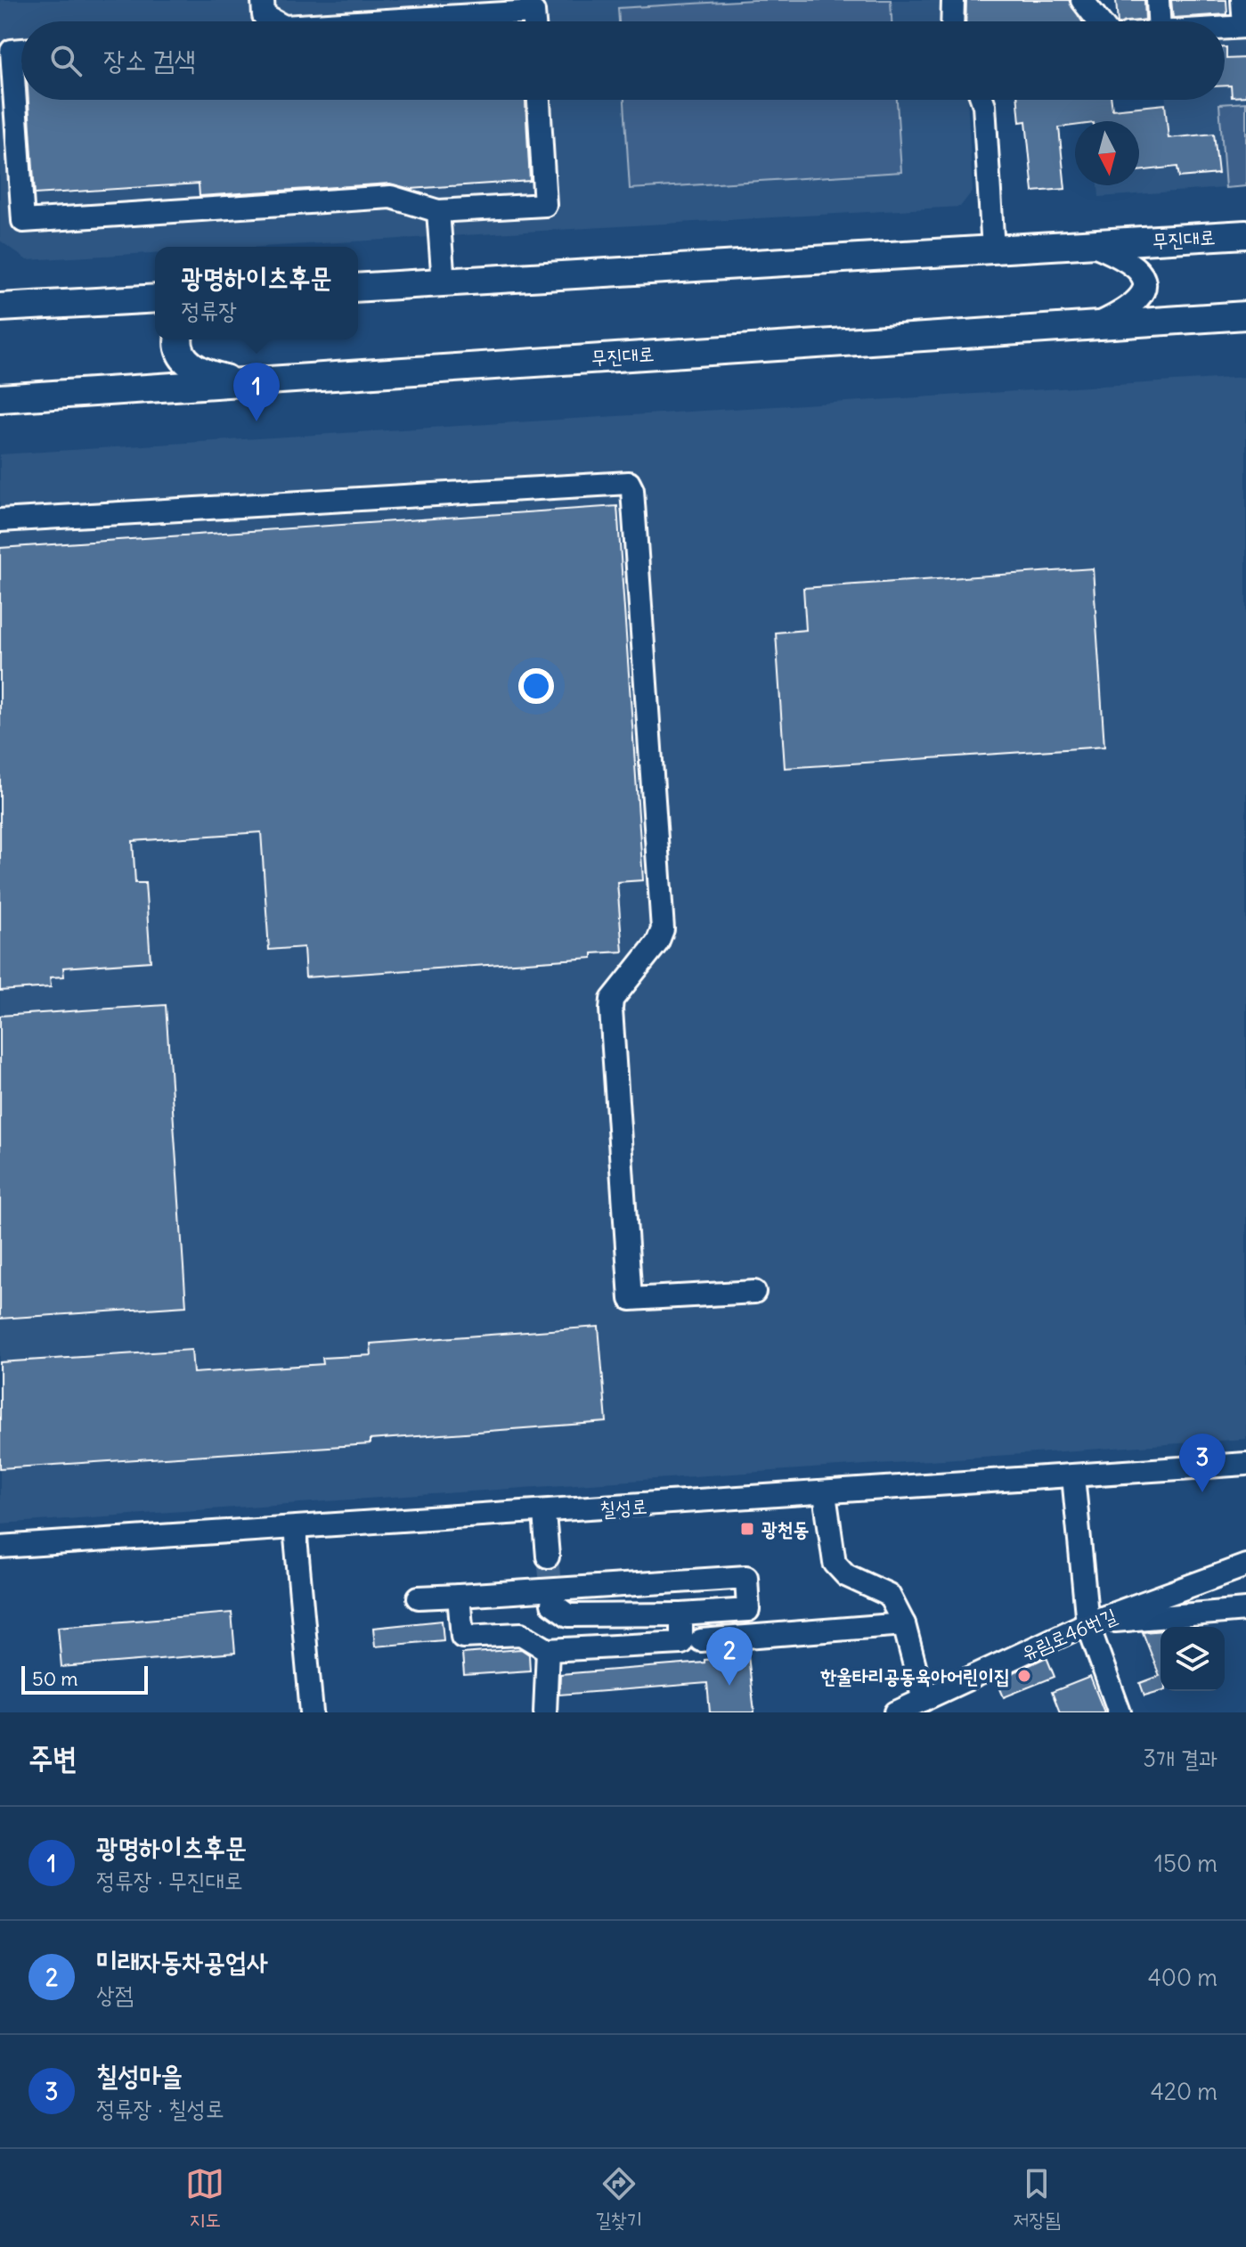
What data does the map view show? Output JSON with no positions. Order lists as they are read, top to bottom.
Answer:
{
  "streets": {
    "main road": ["무진대로"],
    "street": ["칠성로", "유림로46번길"]
  },
  "places": {
    "transit": ["광천동"],
    "other": ["한울타리공동육아어린이집"]
  },
  "scale_bar": "50 m",
  "north": "bottom",
  "page": {
    "search": "장소 검색",
    "popup": ["광명하이츠후문", "정류장"],
    "pins": ["1", "3", "2"],
    "scale": "50 m",
    "heading": ["주변", "3개 결과"],
    "list": [
      {
        "mark": "1",
        "name": "광명하이츠후문",
        "note": "정류장 · 무진대로",
        "value": "150 m"
      },
      {
        "mark": "2",
        "name": "미래자동차공업사",
        "note": "상점",
        "value": "400 m"
      },
      {
        "mark": "3",
        "name": "칠성마을",
        "note": "정류장 · 칠성로",
        "value": "420 m"
      }
    ],
    "nav": ["지도", "길찾기", "저장됨"]
  }
}
